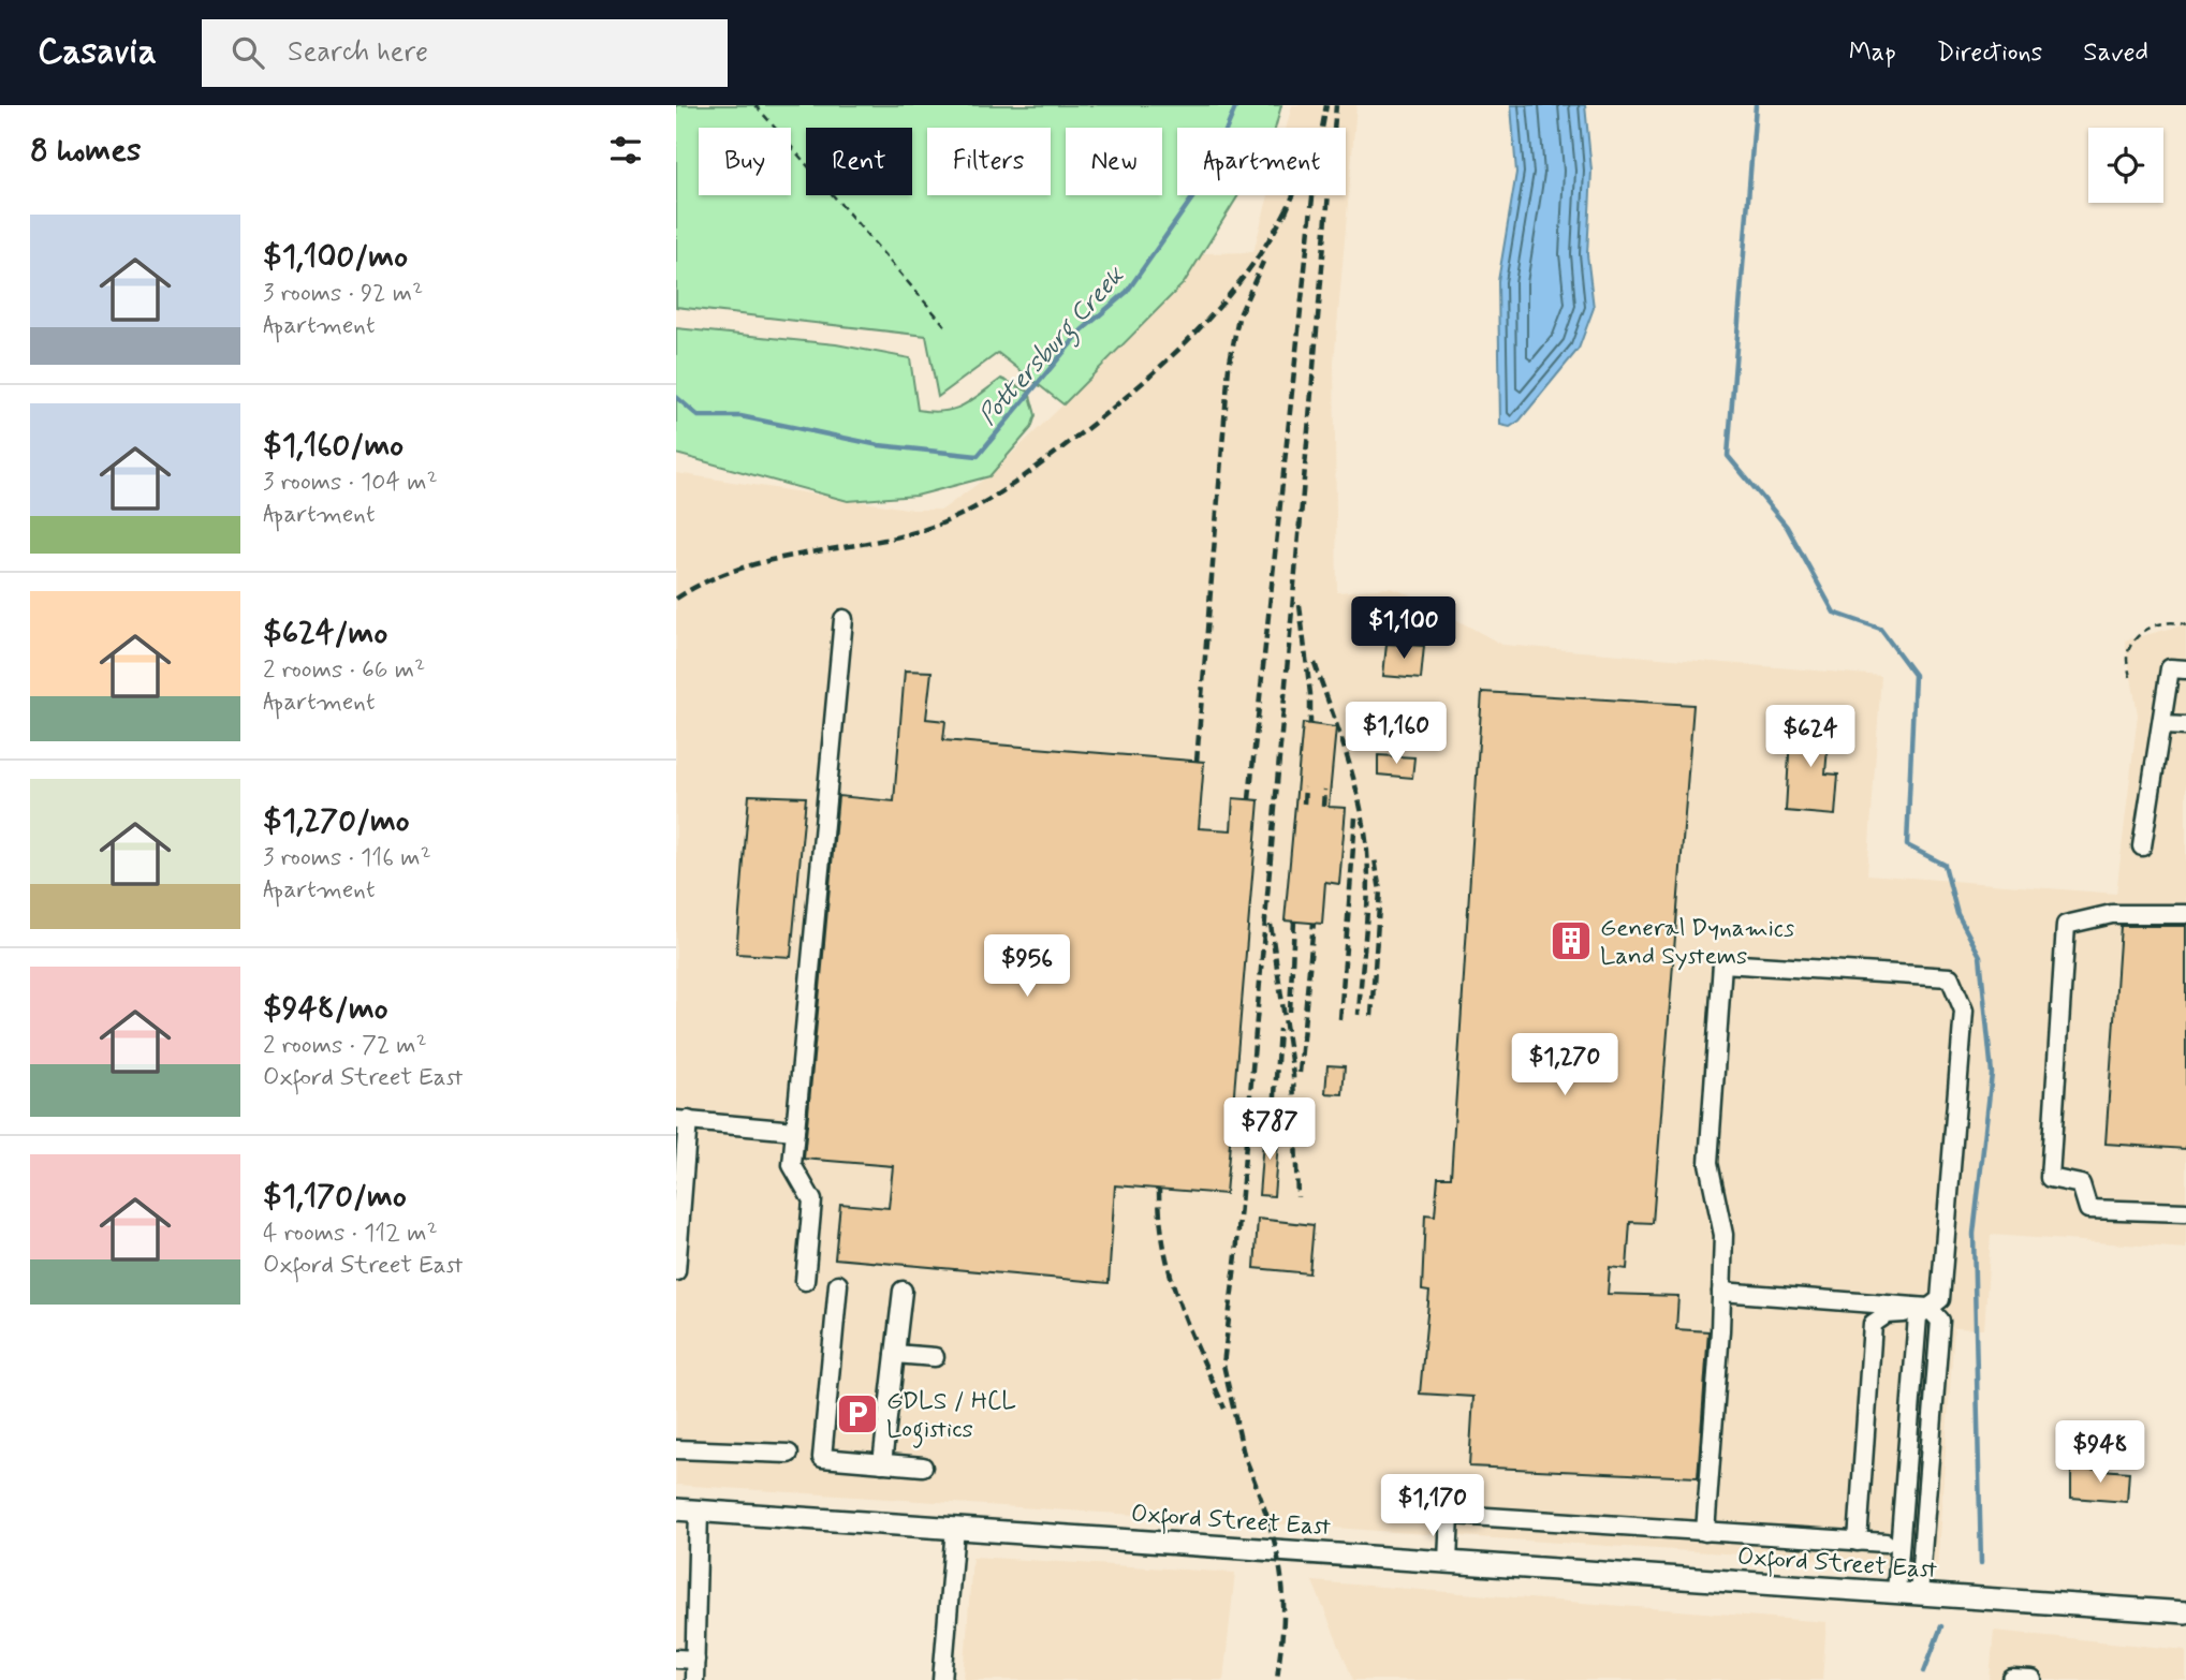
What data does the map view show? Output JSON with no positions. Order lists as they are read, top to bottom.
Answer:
{
  "streets": {
    "main road": ["Oxford Street East"]
  },
  "water": ["Pottersburg Creek"],
  "places": {
    "building": ["General Dynamics Land Systems"],
    "parking": ["GDLS / HCL Logistics"]
  },
  "page": {
    "header": "Casavia",
    "search": "Search here",
    "nav": ["Map", "Directions", "Saved"],
    "heading": "8 homes",
    "chip": [
      "Buy",
      "Rent",
      "Filters",
      "New",
      "Apartment"
    ],
    "list": [
      {
        "name": "$1,100/mo",
        "note": "3 rooms · 92 m² · Apartment"
      },
      {
        "name": "$1,160/mo",
        "note": "3 rooms · 104 m² · Apartment"
      },
      {
        "name": "$624/mo",
        "note": "2 rooms · 66 m² · Apartment"
      },
      {
        "name": "$1,270/mo",
        "note": "3 rooms · 116 m² · Apartment"
      },
      {
        "name": "$948/mo",
        "note": "2 rooms · 72 m² · Oxford Street East"
      },
      {
        "name": "$1,170/mo",
        "note": "4 rooms · 112 m² · Oxford Street East"
      }
    ],
    "price": [
      "$1,100",
      "$1,160",
      "$624",
      "$956",
      "$1,270",
      "$787",
      "$948",
      "$1,170"
    ]
  }
}
